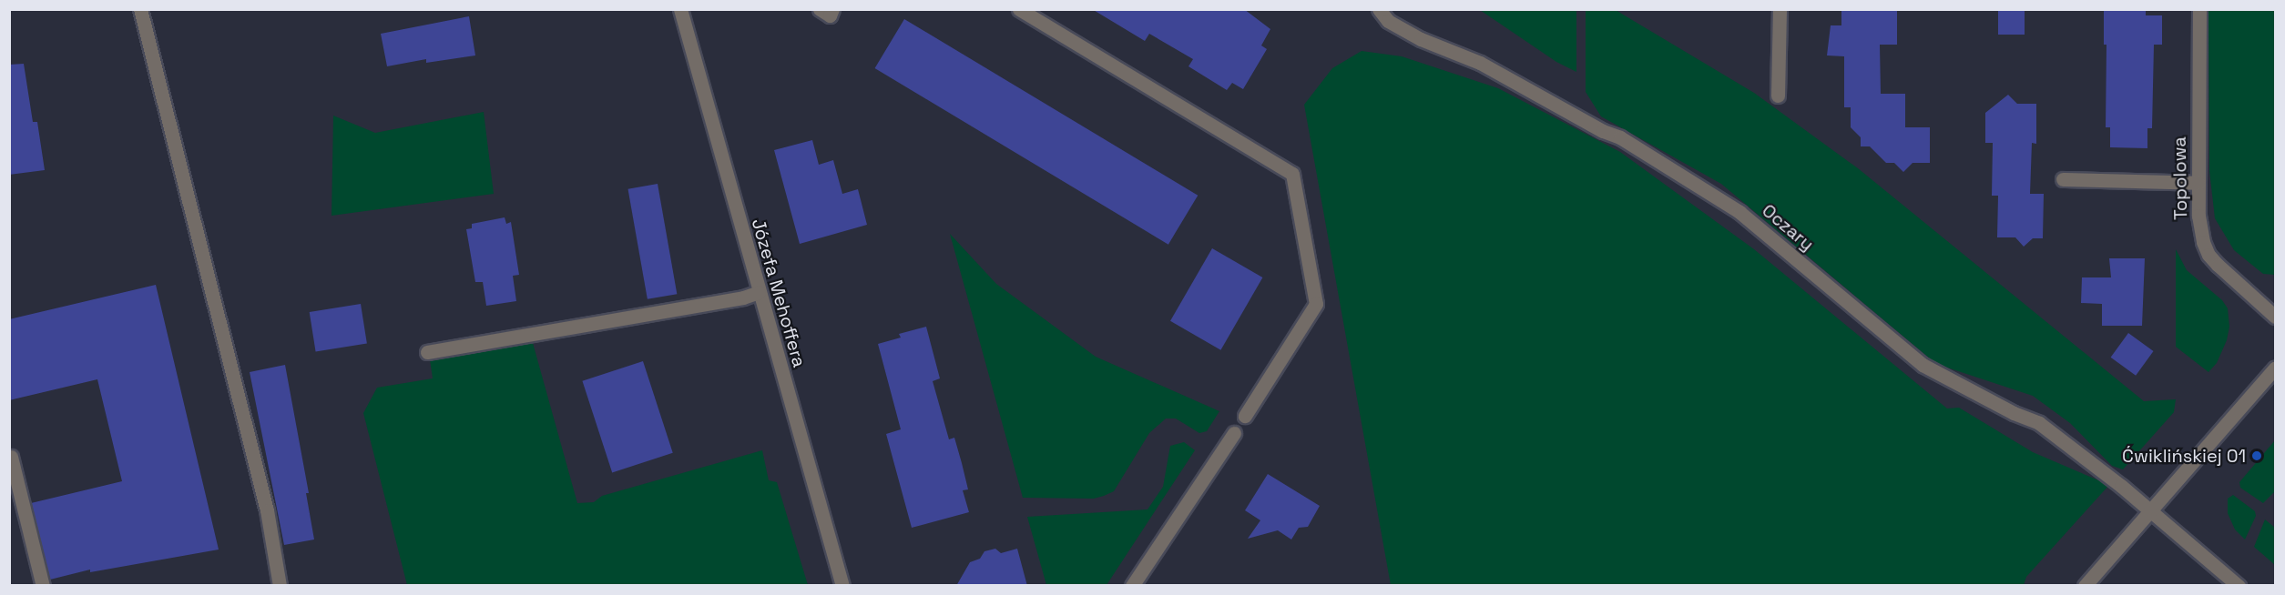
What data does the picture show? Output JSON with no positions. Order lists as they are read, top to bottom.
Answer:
{
  "streets": {
    "street": ["Topolowa", "Oczary", "Józefa Mehoffera"]
  },
  "places": ["Ćwiklińskiej 01"]
}
